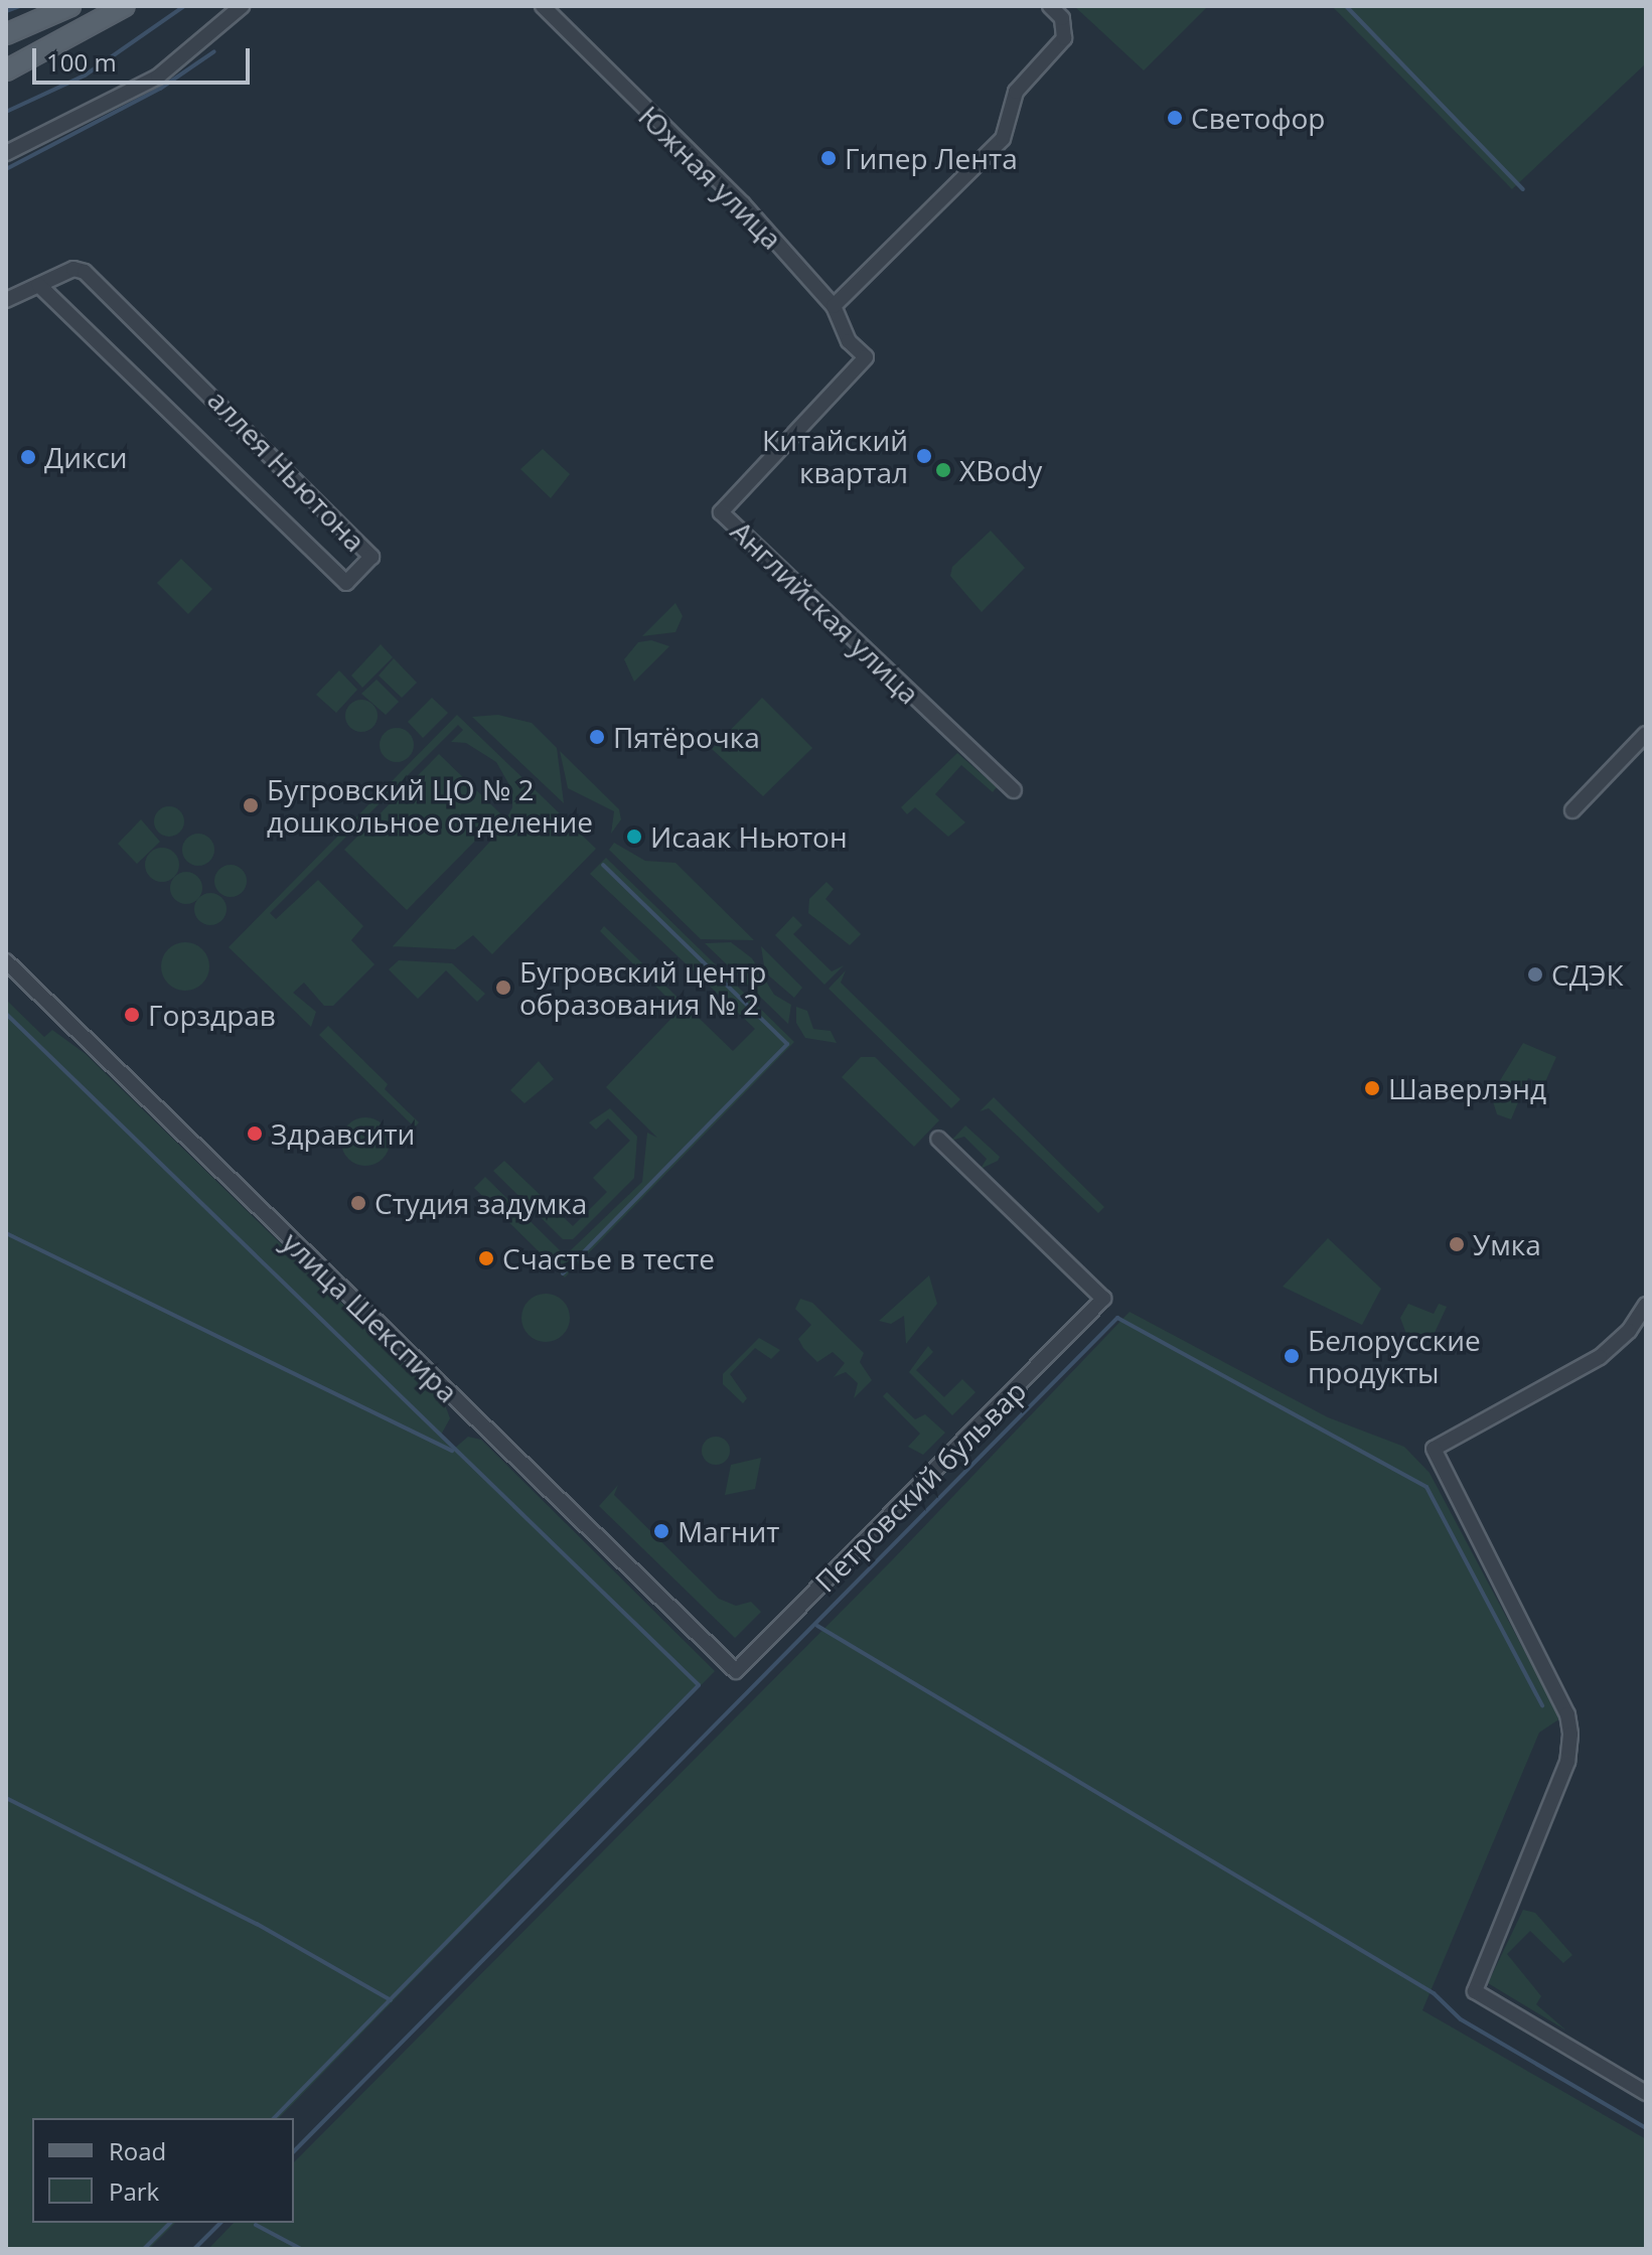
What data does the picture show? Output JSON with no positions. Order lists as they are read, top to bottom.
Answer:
{
  "streets": {
    "street": [
      "Южная улица",
      "аллея Ньютона",
      "Английская улица",
      "улица Шекспира",
      "Петровский бульвар"
    ]
  },
  "crossings": [
    ["Южная улица", "Английская улица"],
    ["улица Шекспира", "Петровский бульвар"]
  ],
  "places": [
    "Светофор",
    "Гипер Лента",
    "Китайский квартал",
    "Дикси",
    "XBody",
    "Пятёрочка",
    "Бугровский ЦО № 2 дошкольное отделение",
    "Исаак Ньютон",
    "СДЭК",
    "Бугровский центр образования № 2",
    "Горздрав",
    "Шаверлэнд",
    "Здравсити",
    "Студия задумка",
    "Умка",
    "Счастье в тесте",
    "Белорусские продукты",
    "Магнит"
  ],
  "legend": ["Road", "Park"],
  "scale_bar": "100 m"
}
